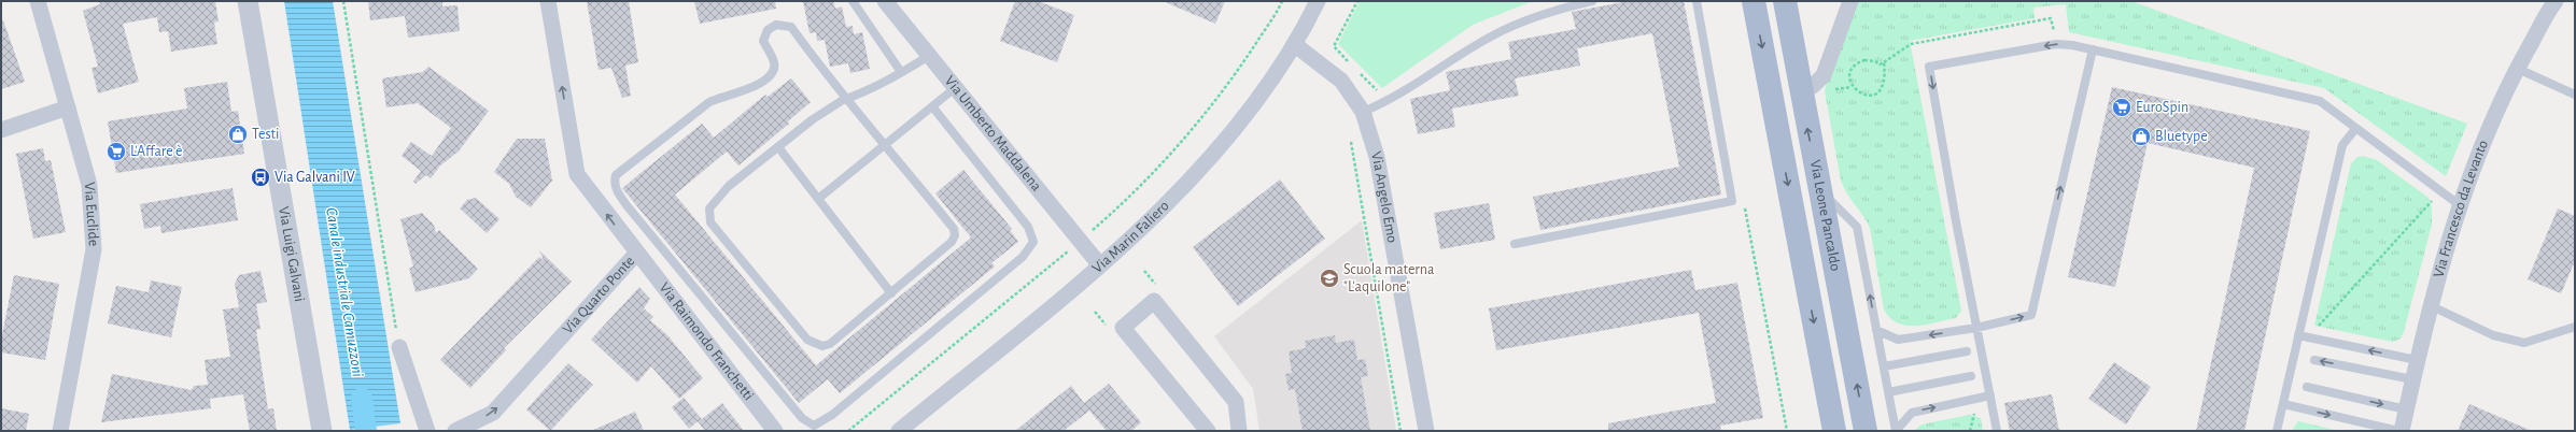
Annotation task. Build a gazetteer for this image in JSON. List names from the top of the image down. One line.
{"streets":{"main road":["Via Leone Pancaldo"],"street":["Via Umberto Maddalena","Via Angelo Emo","Via Francesco da Levanto","Via Euclide","Via Marin Faliero","Via Luigi Galvani","Via Quarto Ponte","Via Raimondo Franchetti"]},"crossings":[["Via Umberto Maddalena","Via Marin Faliero"],["Via Angelo Emo","Via Marin Faliero"],["Via Quarto Ponte","Via Raimondo Franchetti"]],"one_way":["Via Quarto Ponte"],"water":["Canale industriale Camuzzoni"],"places":{"supermarket":["EuroSpin","L'Affare è"],"shop":["Testi","Bluetype"],"bus stop":["Via Galvani IV"],"school or university":["Scuola materna \"L'aquilone\""]}}
